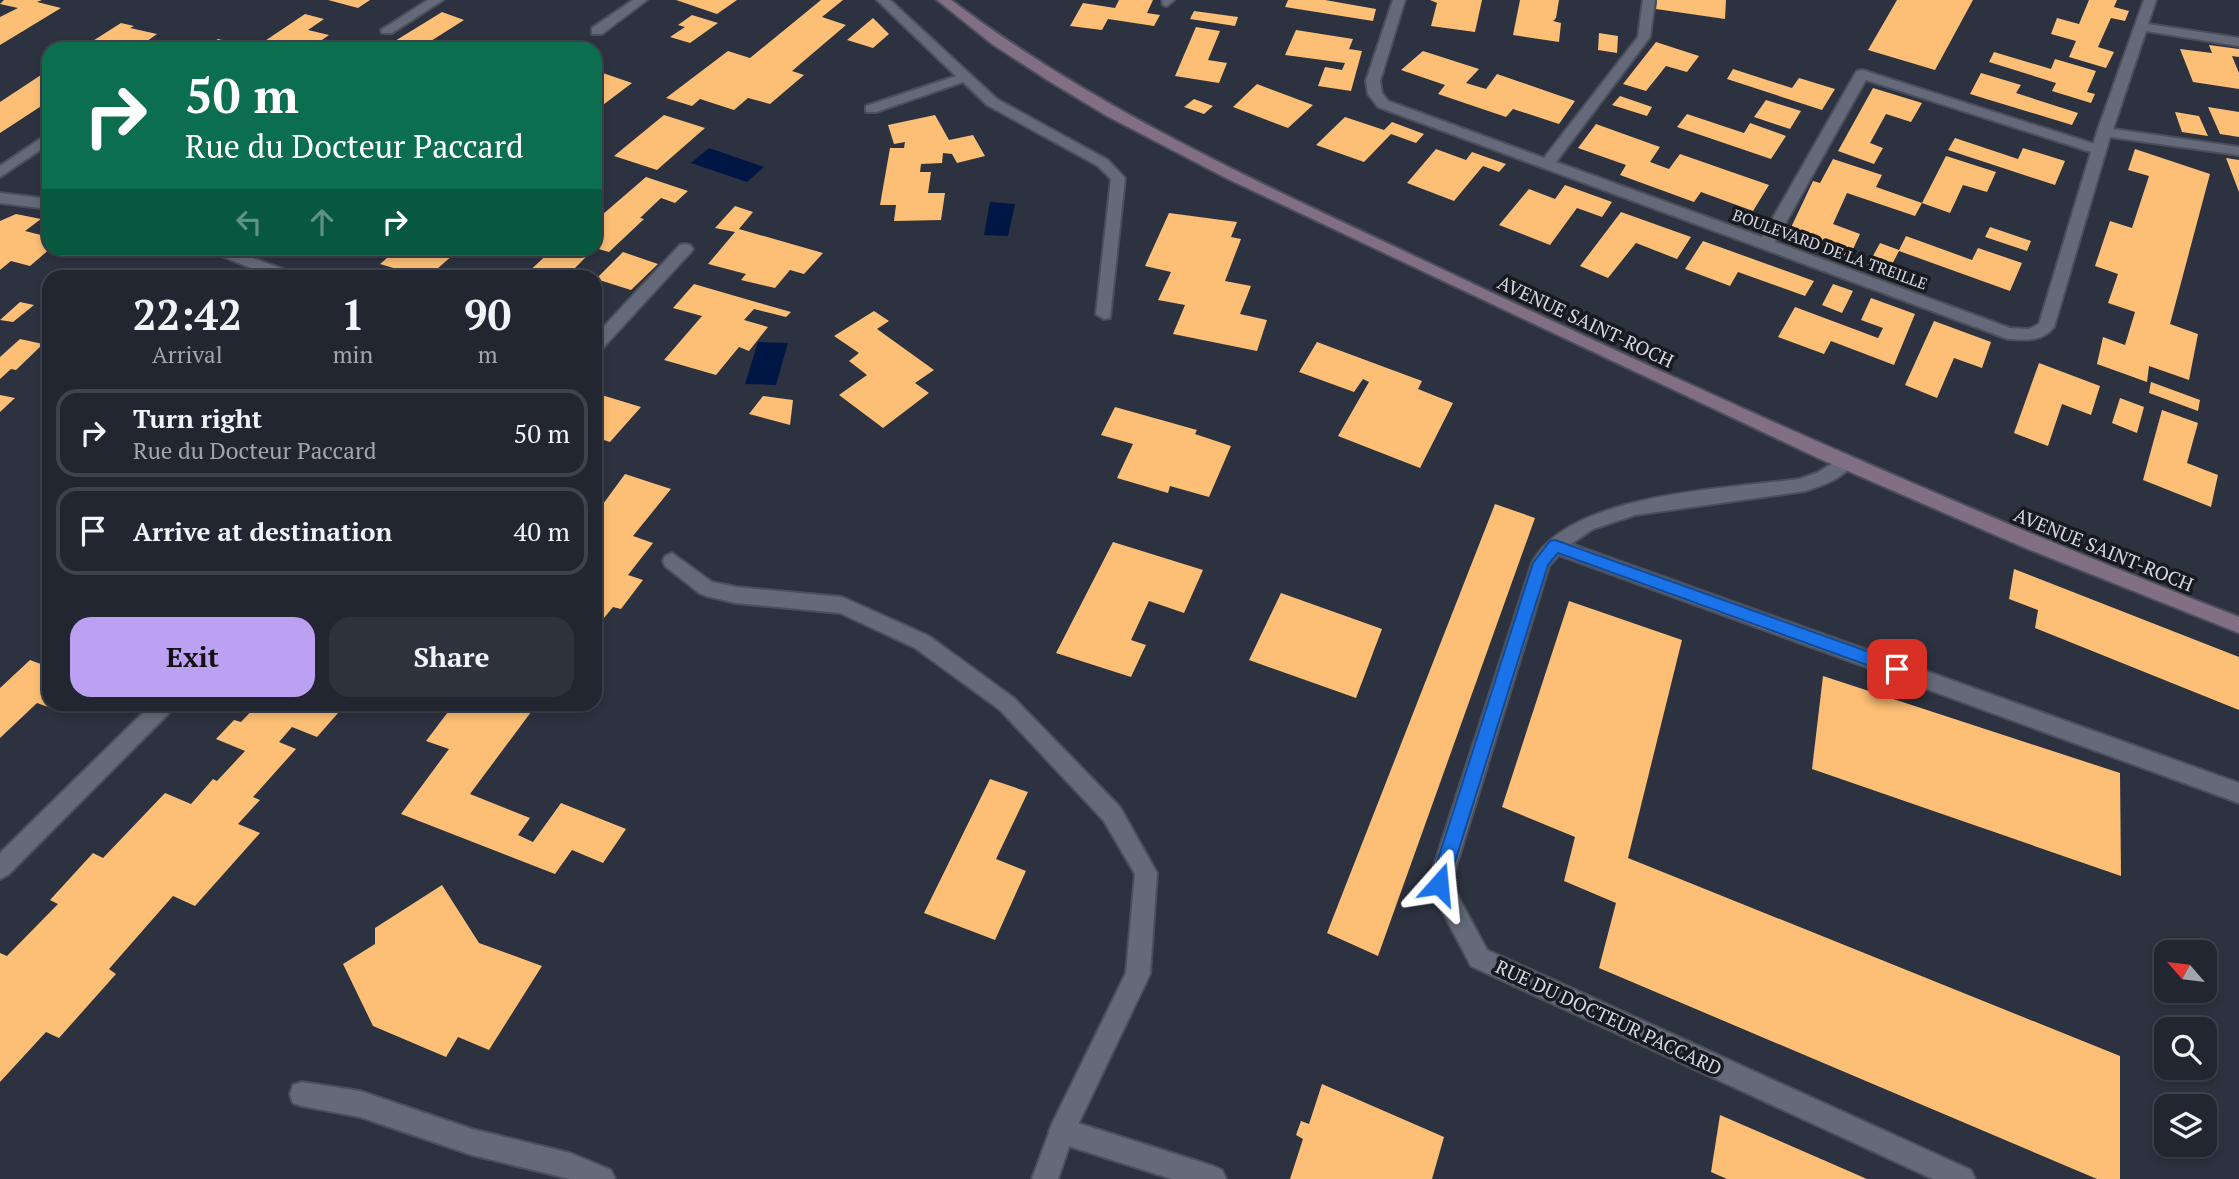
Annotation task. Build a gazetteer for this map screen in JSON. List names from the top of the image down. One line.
{"streets":{"main road":["AVENUE SAINT-ROCH"],"street":["BOULEVARD DE LA TREILLE","RUE DU DOCTEUR PACCARD"]},"north":"top left","page":{"turn":["50 m","Rue du Docteur Paccard"],"eta":["22:42","Arrival","1","min","90","m"],"list":[{"name":"Turn right","note":"Rue du Docteur Paccard","value":"50 m"},{"name":"Arrive at destination","value":"40 m"}],"buttons":["Exit","Share"]}}
